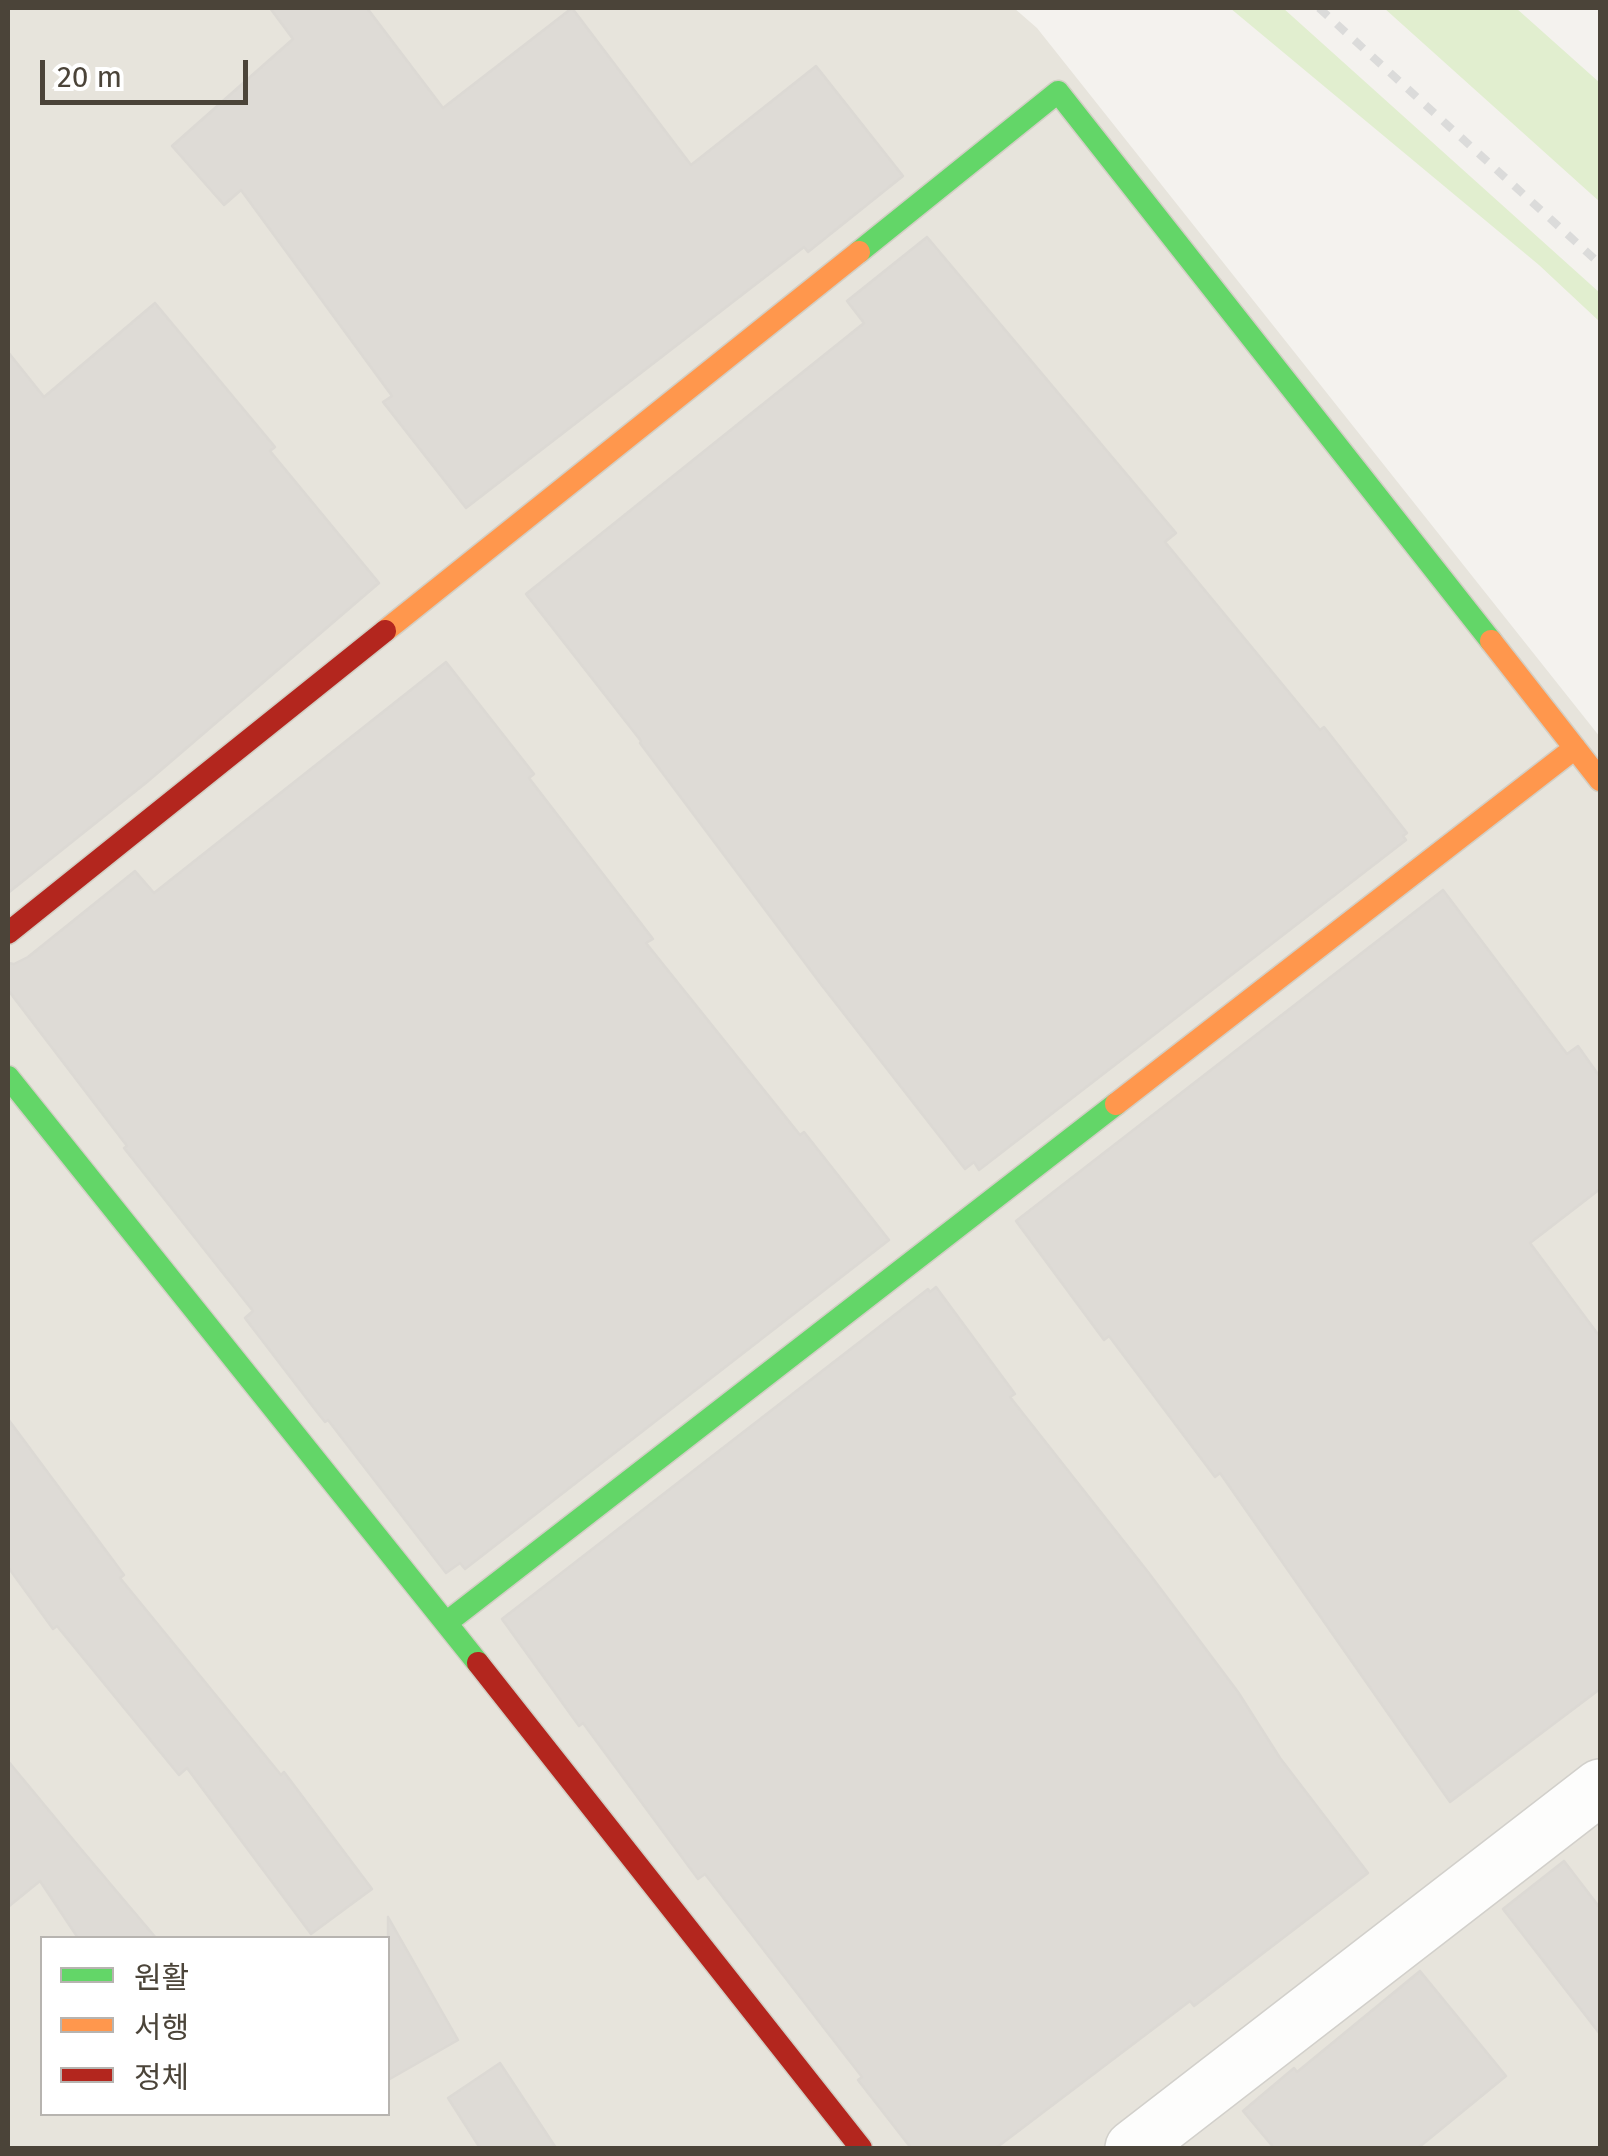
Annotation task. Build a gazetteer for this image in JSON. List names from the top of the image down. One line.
{"legend":["원활","서행","정체"],"scale_bar":"20 m"}
